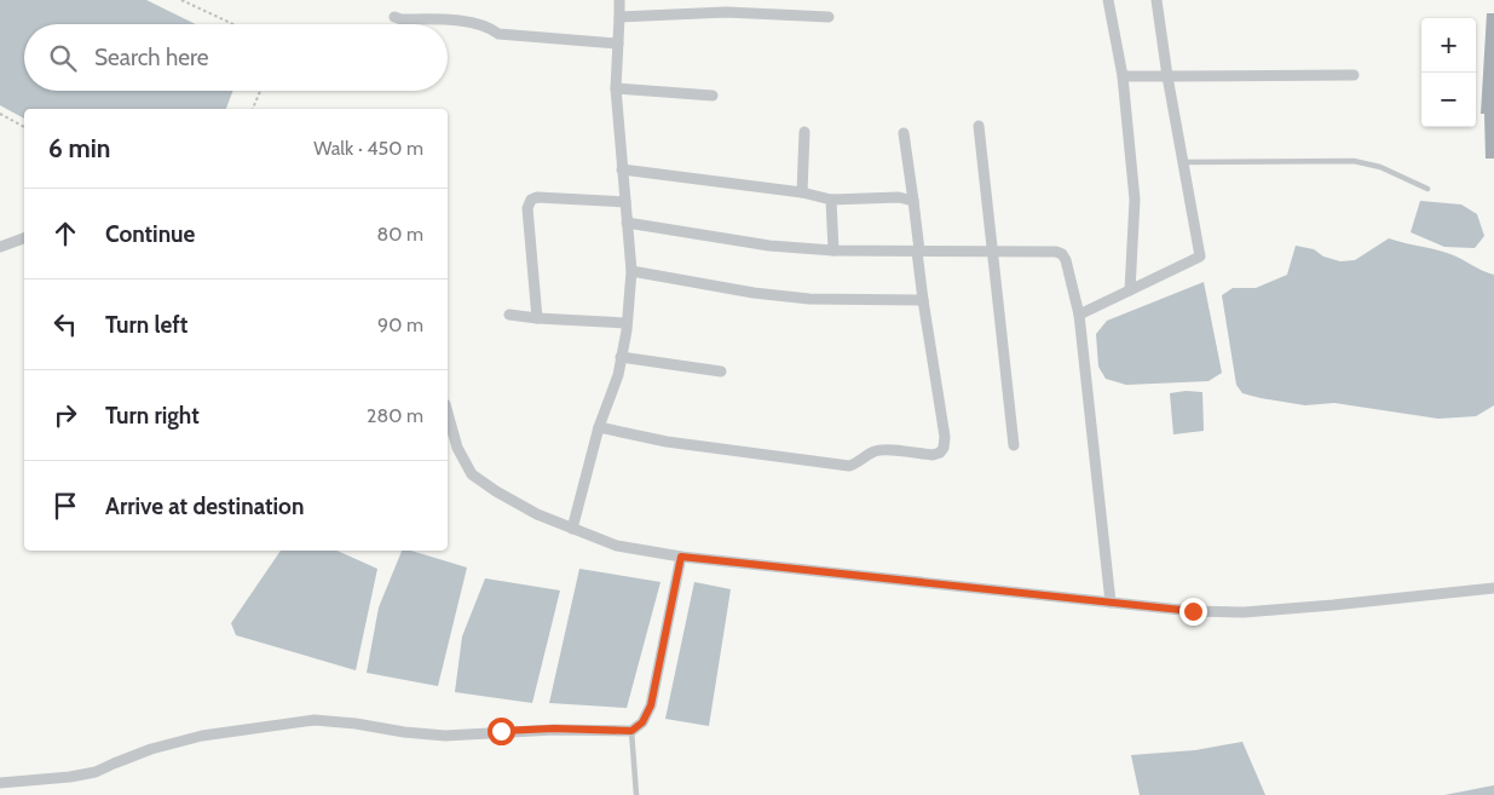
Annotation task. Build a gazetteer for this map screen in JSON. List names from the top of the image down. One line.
{"page":{"map_buttons":["+","−"],"search":"Search here","heading":["6 min","Walk · 450 m"],"list":[["Continue","80 m"],["Turn left","90 m"],["Turn right","280 m"],"Arrive at destination"]}}
